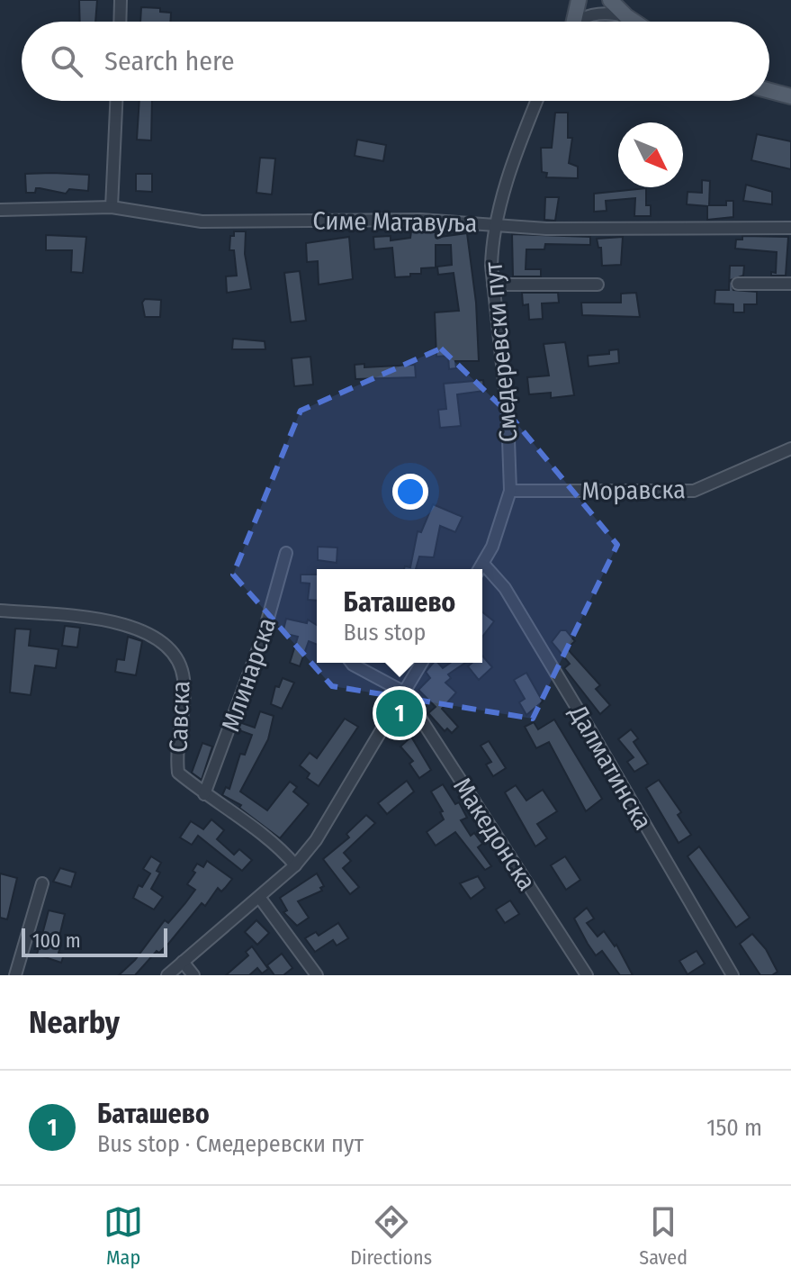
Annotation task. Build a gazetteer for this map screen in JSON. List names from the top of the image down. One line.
{"streets":{"street":["Симе Матавуља","Смедеревски пут","Моравска","Млинарска","Савска","Далматинска","Македонска"]},"crossings":[["Симе Матавуља","Смедеревски пут"],["Смедеревски пут","Моравска"],["Смедеревски пут","Далматинска"],["Млинарска","Савска"]],"scale_bar":"100 m","north":"bottom right","page":{"search":"Search here","popup":["Баташево","Bus stop"],"pins":"1","scale":"100 m","heading":"Nearby","list":[{"mark":"1","name":"Баташево","note":"Bus stop · Смедеревски пут","value":"150 m"}],"nav":["Map","Directions","Saved"]}}
